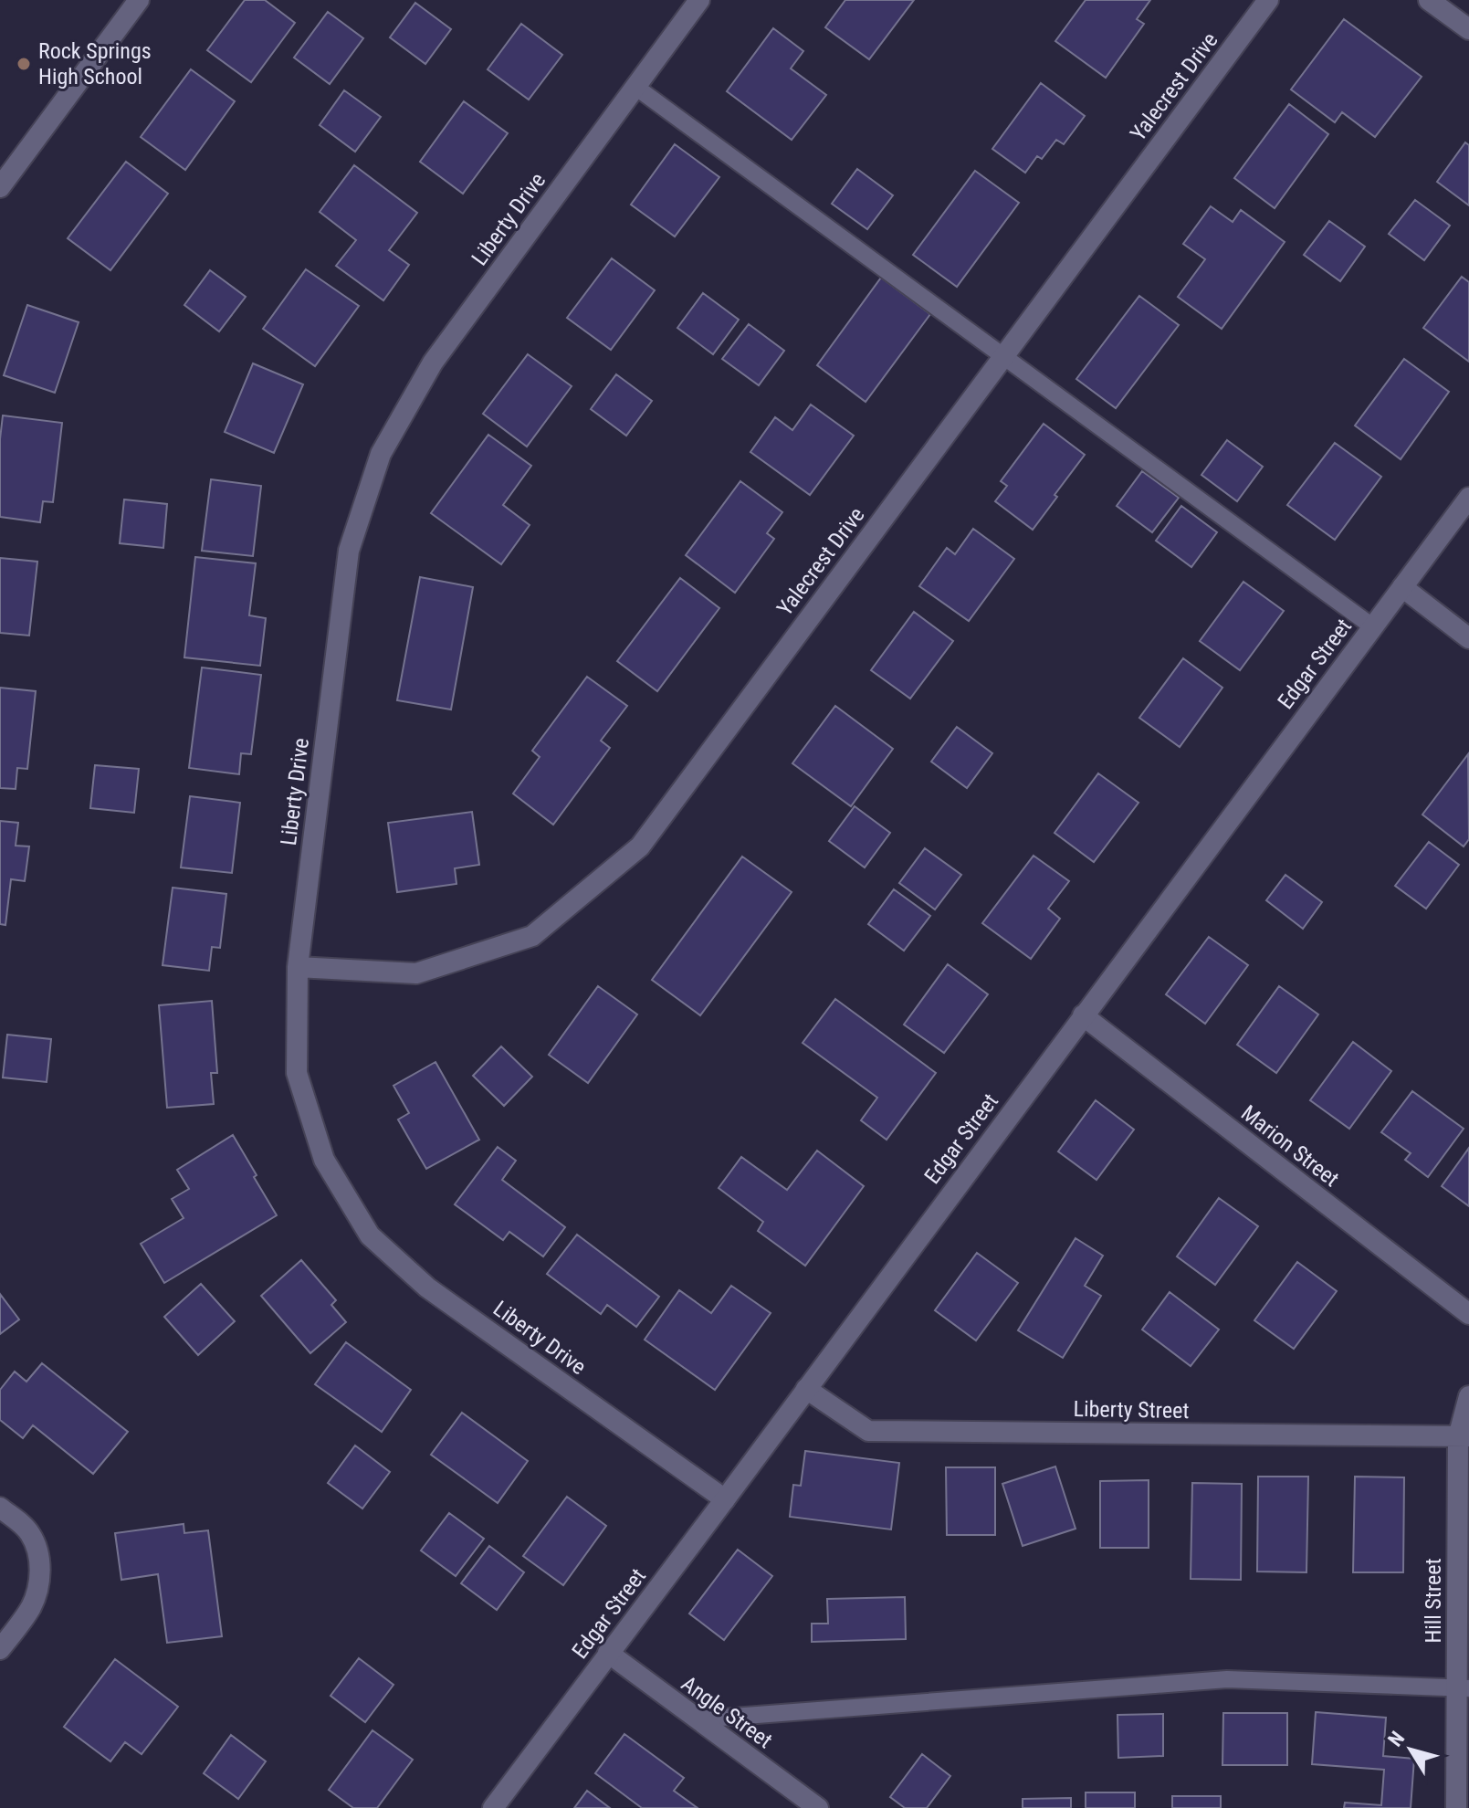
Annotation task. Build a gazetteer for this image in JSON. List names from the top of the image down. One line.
{"streets":{"street":["Yalecrest Drive","Liberty Drive","Edgar Street","Marion Street","Liberty Street","Hill Street","Angle Street"]},"crossings":[["Yalecrest Drive","Liberty Drive"],["Liberty Drive","Edgar Street"],["Edgar Street","Marion Street"],["Edgar Street","Liberty Street"],["Edgar Street","Angle Street"],["Liberty Street","Hill Street"]],"places":["Rock Springs High School"],"north":"top left"}
